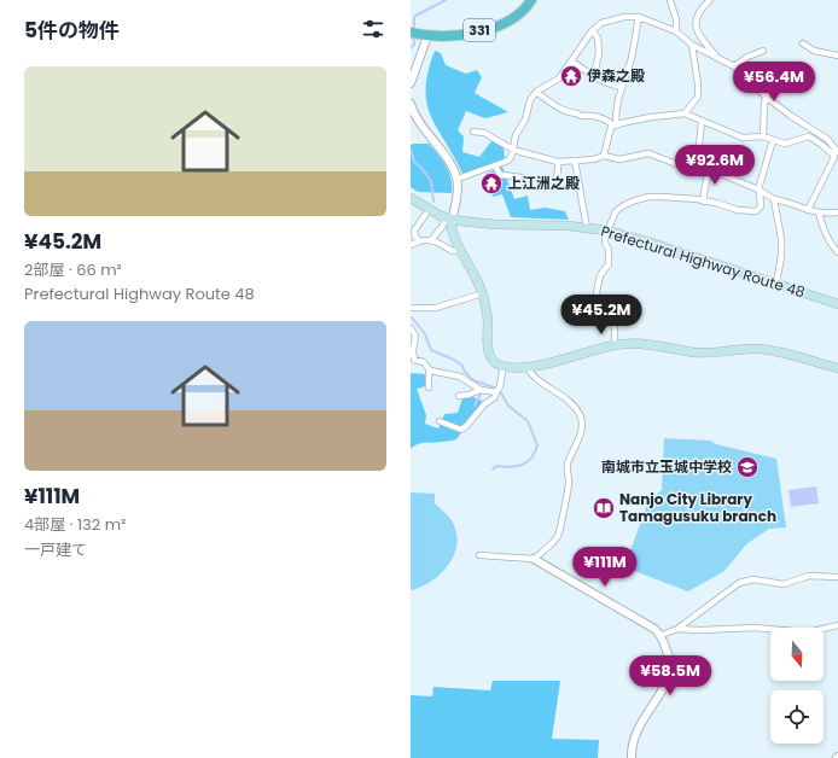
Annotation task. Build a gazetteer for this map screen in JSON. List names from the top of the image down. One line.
{"streets":{"highway":["331"],"main road":["Prefectural Highway Route 48"]},"places":{"temple":["伊森之殿","上江洲之殿"],"school or university":["南城市立玉城中学校"],"library":["Nanjo City Library Tamagusuku branch"]},"north":"bottom","page":{"heading":"5件の物件","list":[{"name":"¥45.2M","note":"2部屋 · 66 m² · Prefectural Highway Route 48"},{"name":"¥111M","note":"4部屋 · 132 m² · 一戸建て"}],"price":["¥56.4M","¥92.6M","¥45.2M","¥111M","¥58.5M"]}}
